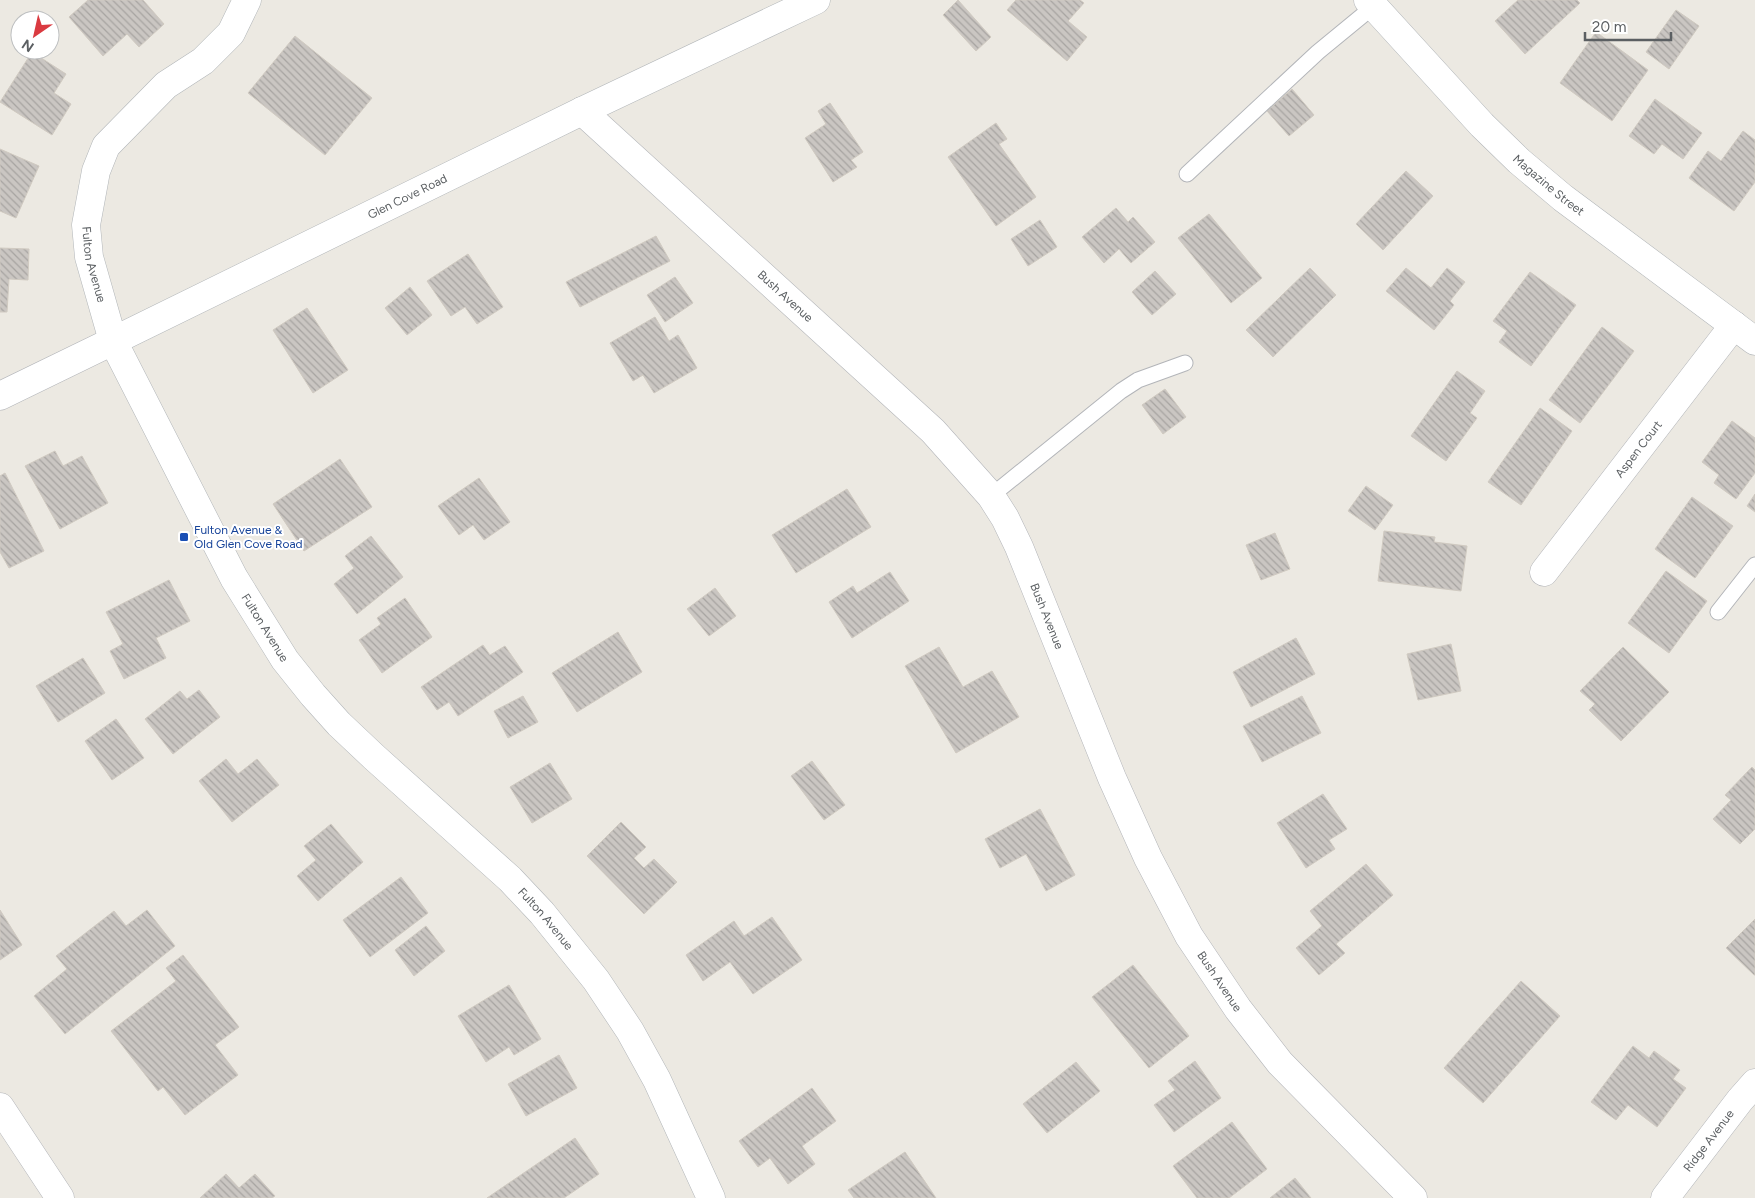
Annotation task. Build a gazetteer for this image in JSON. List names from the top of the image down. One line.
{"streets":{"street":["Magazine Street","Glen Cove Road","Fulton Avenue","Bush Avenue","Aspen Court","Ridge Avenue"]},"crossings":[["Magazine Street","Aspen Court"],["Glen Cove Road","Fulton Avenue"],["Glen Cove Road","Bush Avenue"]],"places":{"transit":["Fulton Avenue & Old Glen Cove Road"]},"scale_bar":"20 m","north":"bottom left"}
